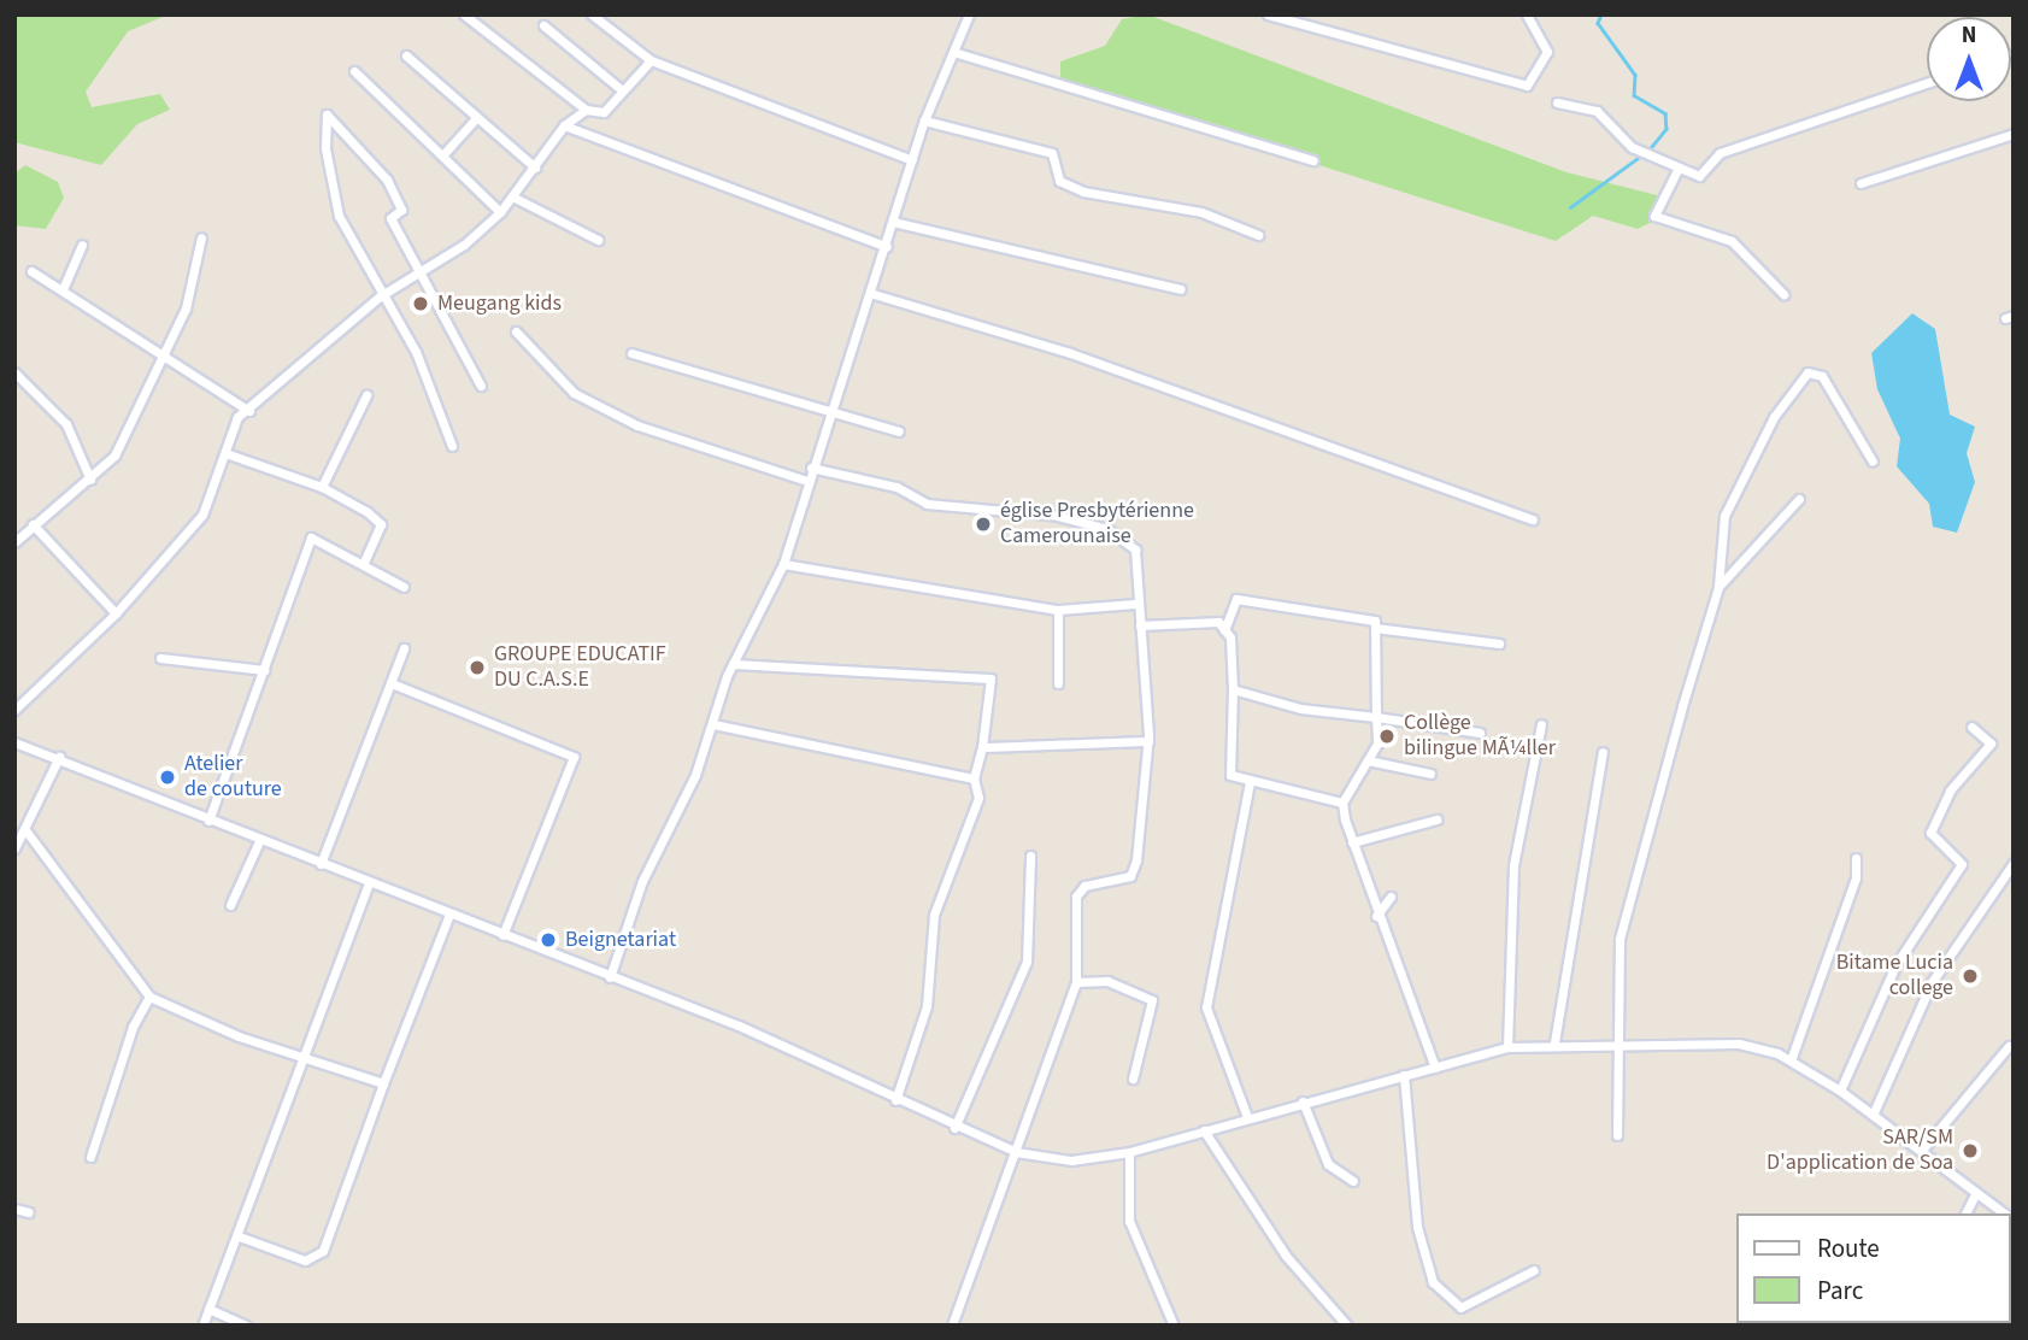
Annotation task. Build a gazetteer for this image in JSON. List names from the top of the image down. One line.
{"places":["Meugang kids","église Presbytérienne Camerounaise","GROUPE EDUCATIF DU C.A.S.E","Collège bilingue MÃ¼ller","Atelier de couture","Beignetariat","Bitame Lucia college","SAR/SM D'application de Soa"],"legend":["Route","Parc"],"north":"top"}
